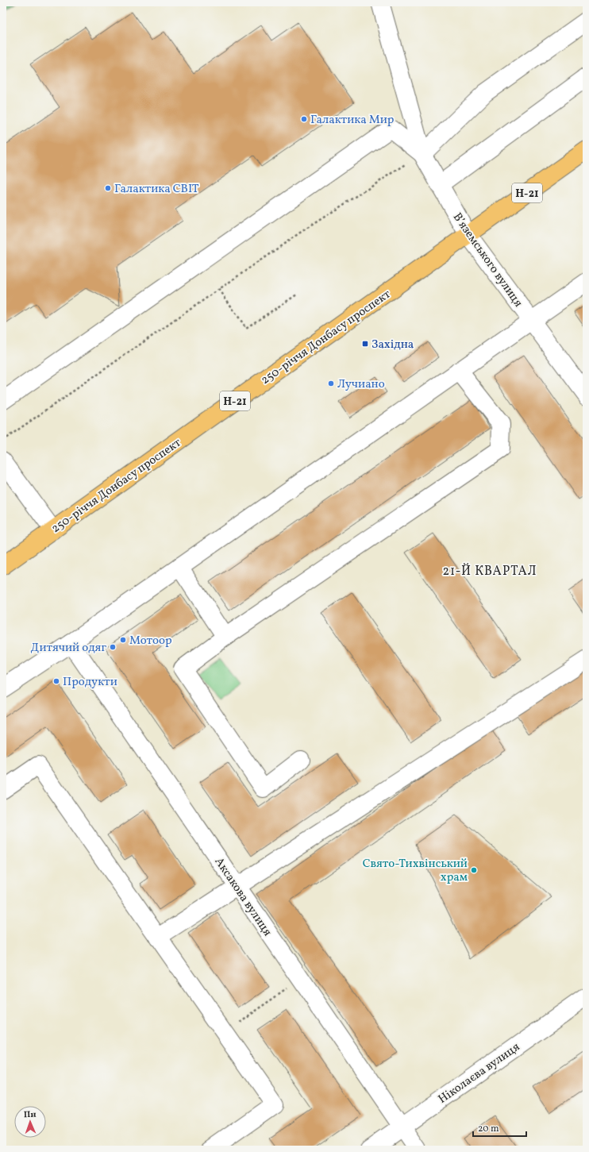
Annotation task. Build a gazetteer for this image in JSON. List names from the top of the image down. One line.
{"streets":{"main road":["Н-21","250-річчя Донбасу проспект"],"street":["В’яземського вулиця","Аксакова вулиця","Ніколаєва вулиця"]},"crossings":[["В’яземського вулиця","250-річчя Донбасу проспект"],["Аксакова вулиця","Ніколаєва вулиця"]],"districts":["21-Й КВАРТАЛ"],"places":{"other":["Галактика Мир","Галактика СВІТ","Лучиано","Мотоор","Дитячий одяг","Продукти","Свято-Тихвінський храм"],"transit":["Західна"]},"scale_bar":"20 m","north":"top"}
